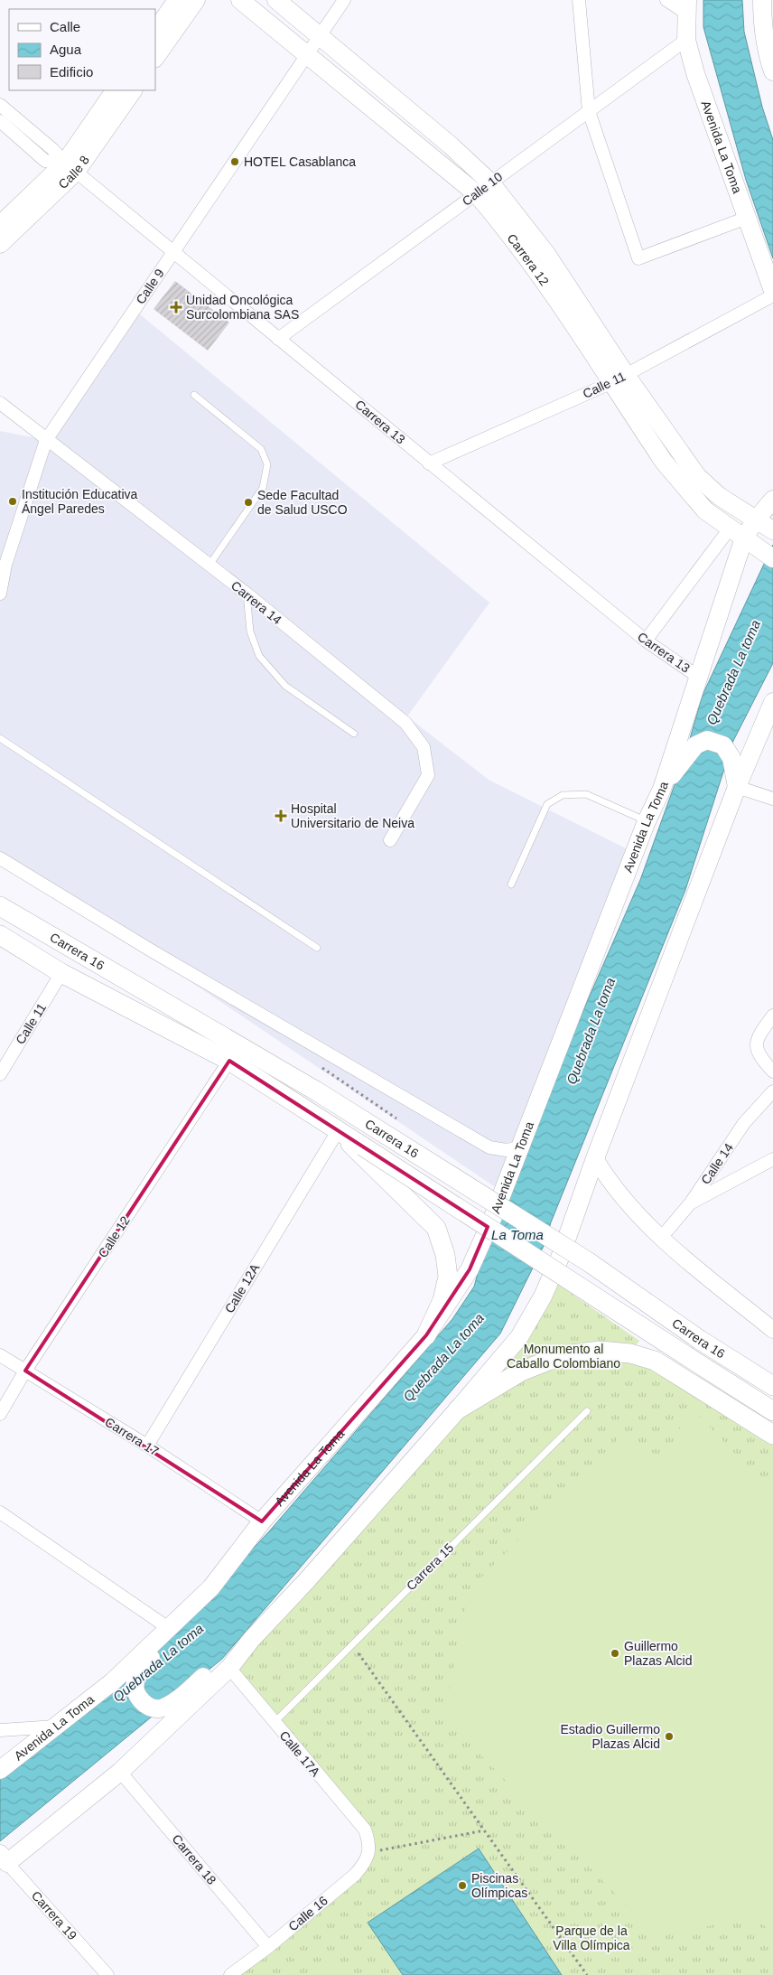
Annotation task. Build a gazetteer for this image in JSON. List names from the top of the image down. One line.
{"streets":{"main road":["Avenida La Toma","Calle 8","Carrera 12","Carrera 16"],"street":["Calle 10","Calle 9","Calle 11","Carrera 13","Carrera 14","Calle 14","Calle 12","Calle 12A","Carrera 17","Calle 17A","Carrera 18","Calle 16","Carrera 19"],"lane":["Carrera 15"]},"crossings":[["Avenida La Toma","Calle 10"],["Avenida La Toma","Carrera 12"],["Avenida La Toma","Carrera 13"],["Avenida La Toma","Carrera 17"],["Calle 8","Carrera 13"],["Calle 10","Carrera 12"],["Calle 10","Carrera 13"],["Carrera 12","Calle 9"],["Carrera 12","Calle 11"],["Calle 9","Carrera 13"],["Calle 9","Carrera 14"],["Calle 11","Carrera 13"],["Calle 11","Carrera 16"],["Carrera 16","Calle 12"],["Carrera 16","Calle 12A"],["Calle 12","Carrera 17"],["Calle 12A","Carrera 17"],["Carrera 15","Calle 17A"],["Calle 17A","Calle 16"],["Carrera 18","Calle 16"]],"water":["Quebrada La toma","La Toma"],"parks":["Monumento al Caballo Colombiano","Parque de la Villa Olímpica"],"places":{"other":["HOTEL Casablanca","Institución Educativa Ángel Paredes","Sede Facultad de Salud USCO","Guillermo Plazas Alcid","Estadio Guillermo Plazas Alcid","Piscinas Olímpicas"],"health":["Unidad Oncológica Surcolombiana SAS","Hospital Universitario de Neiva"]},"legend":["Calle","Agua","Edificio"]}
